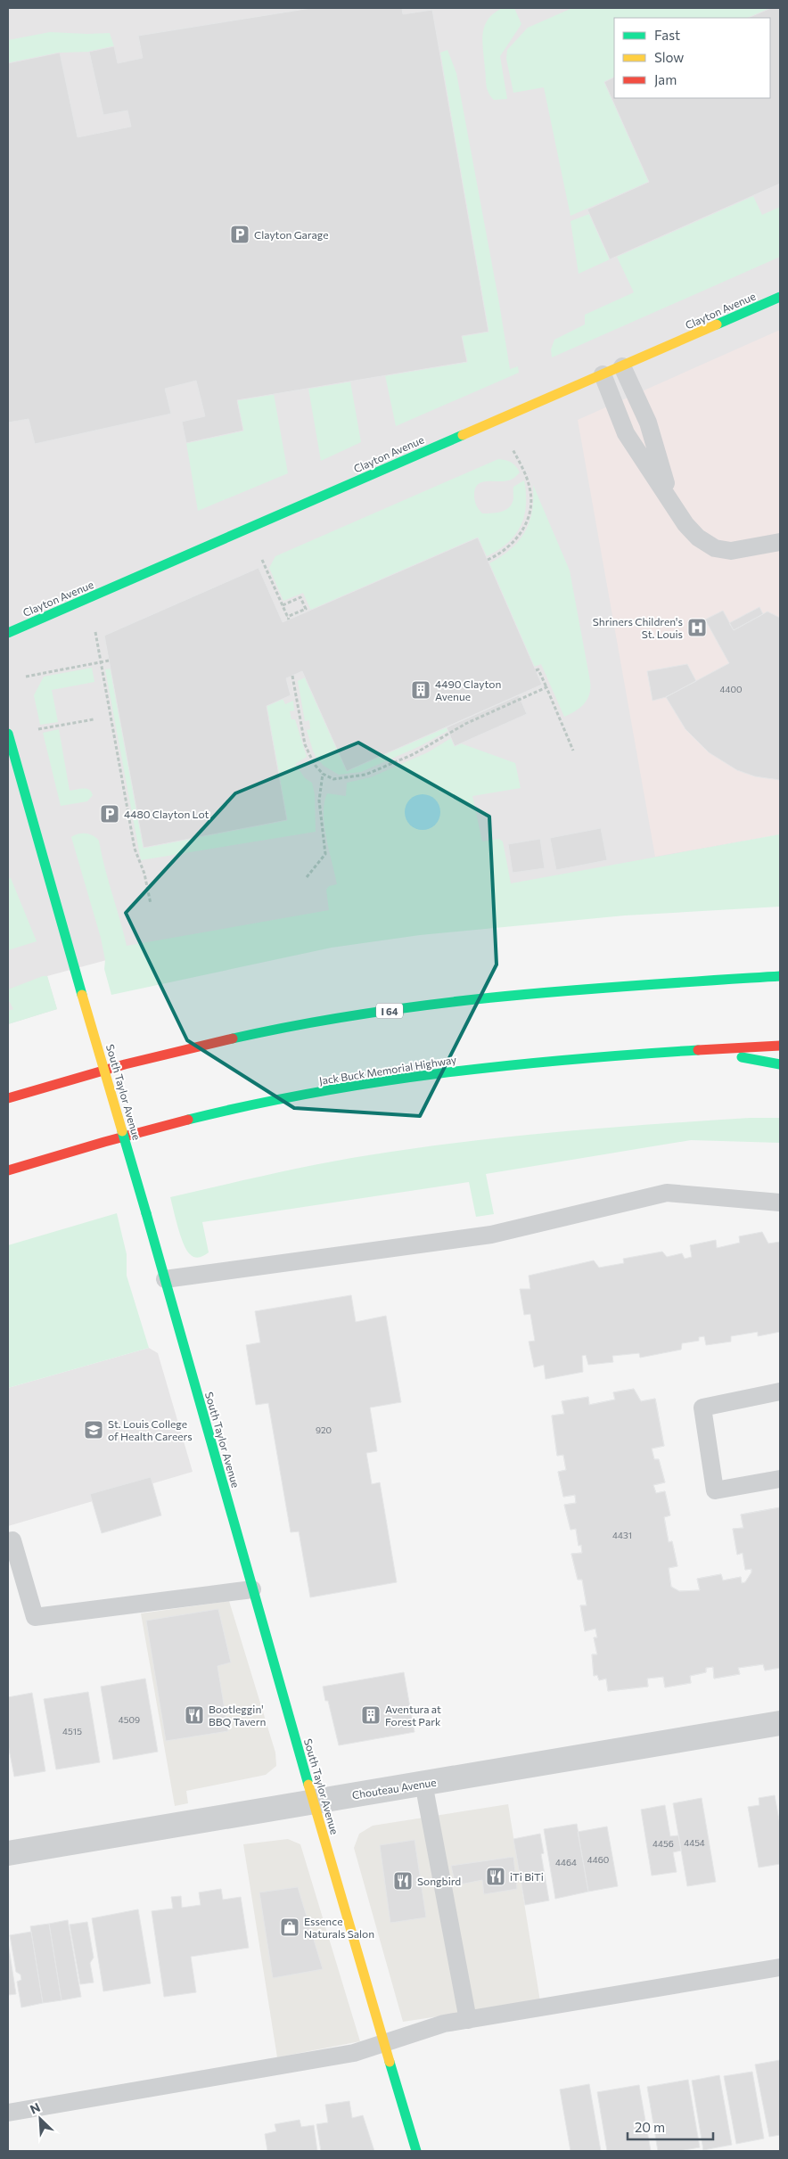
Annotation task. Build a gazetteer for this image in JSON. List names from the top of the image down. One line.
{"streets":{"main road":["Clayton Avenue","I 64","Jack Buck Memorial Highway","South Taylor Avenue"],"street":["Chouteau Avenue"]},"crossings":[["South Taylor Avenue","Chouteau Avenue"]],"places":{"parking":["Clayton Garage","4480 Clayton Lot"],"hospital":["Shriners Children's St. Louis"],"building":["4490 Clayton Avenue","Aventura at Forest Park"],"school or university":["St. Louis College of Health Careers"],"restaurant":["Bootleggin' BBQ Tavern","iTi BiTi","Songbird"],"shop":["Essence Naturals Salon"]},"house_numbers":["4400","920","4431","4509","4515","4454","4456","4460","4464"],"legend":["Fast","Slow","Jam"],"scale_bar":"20 m","north":"top left"}
